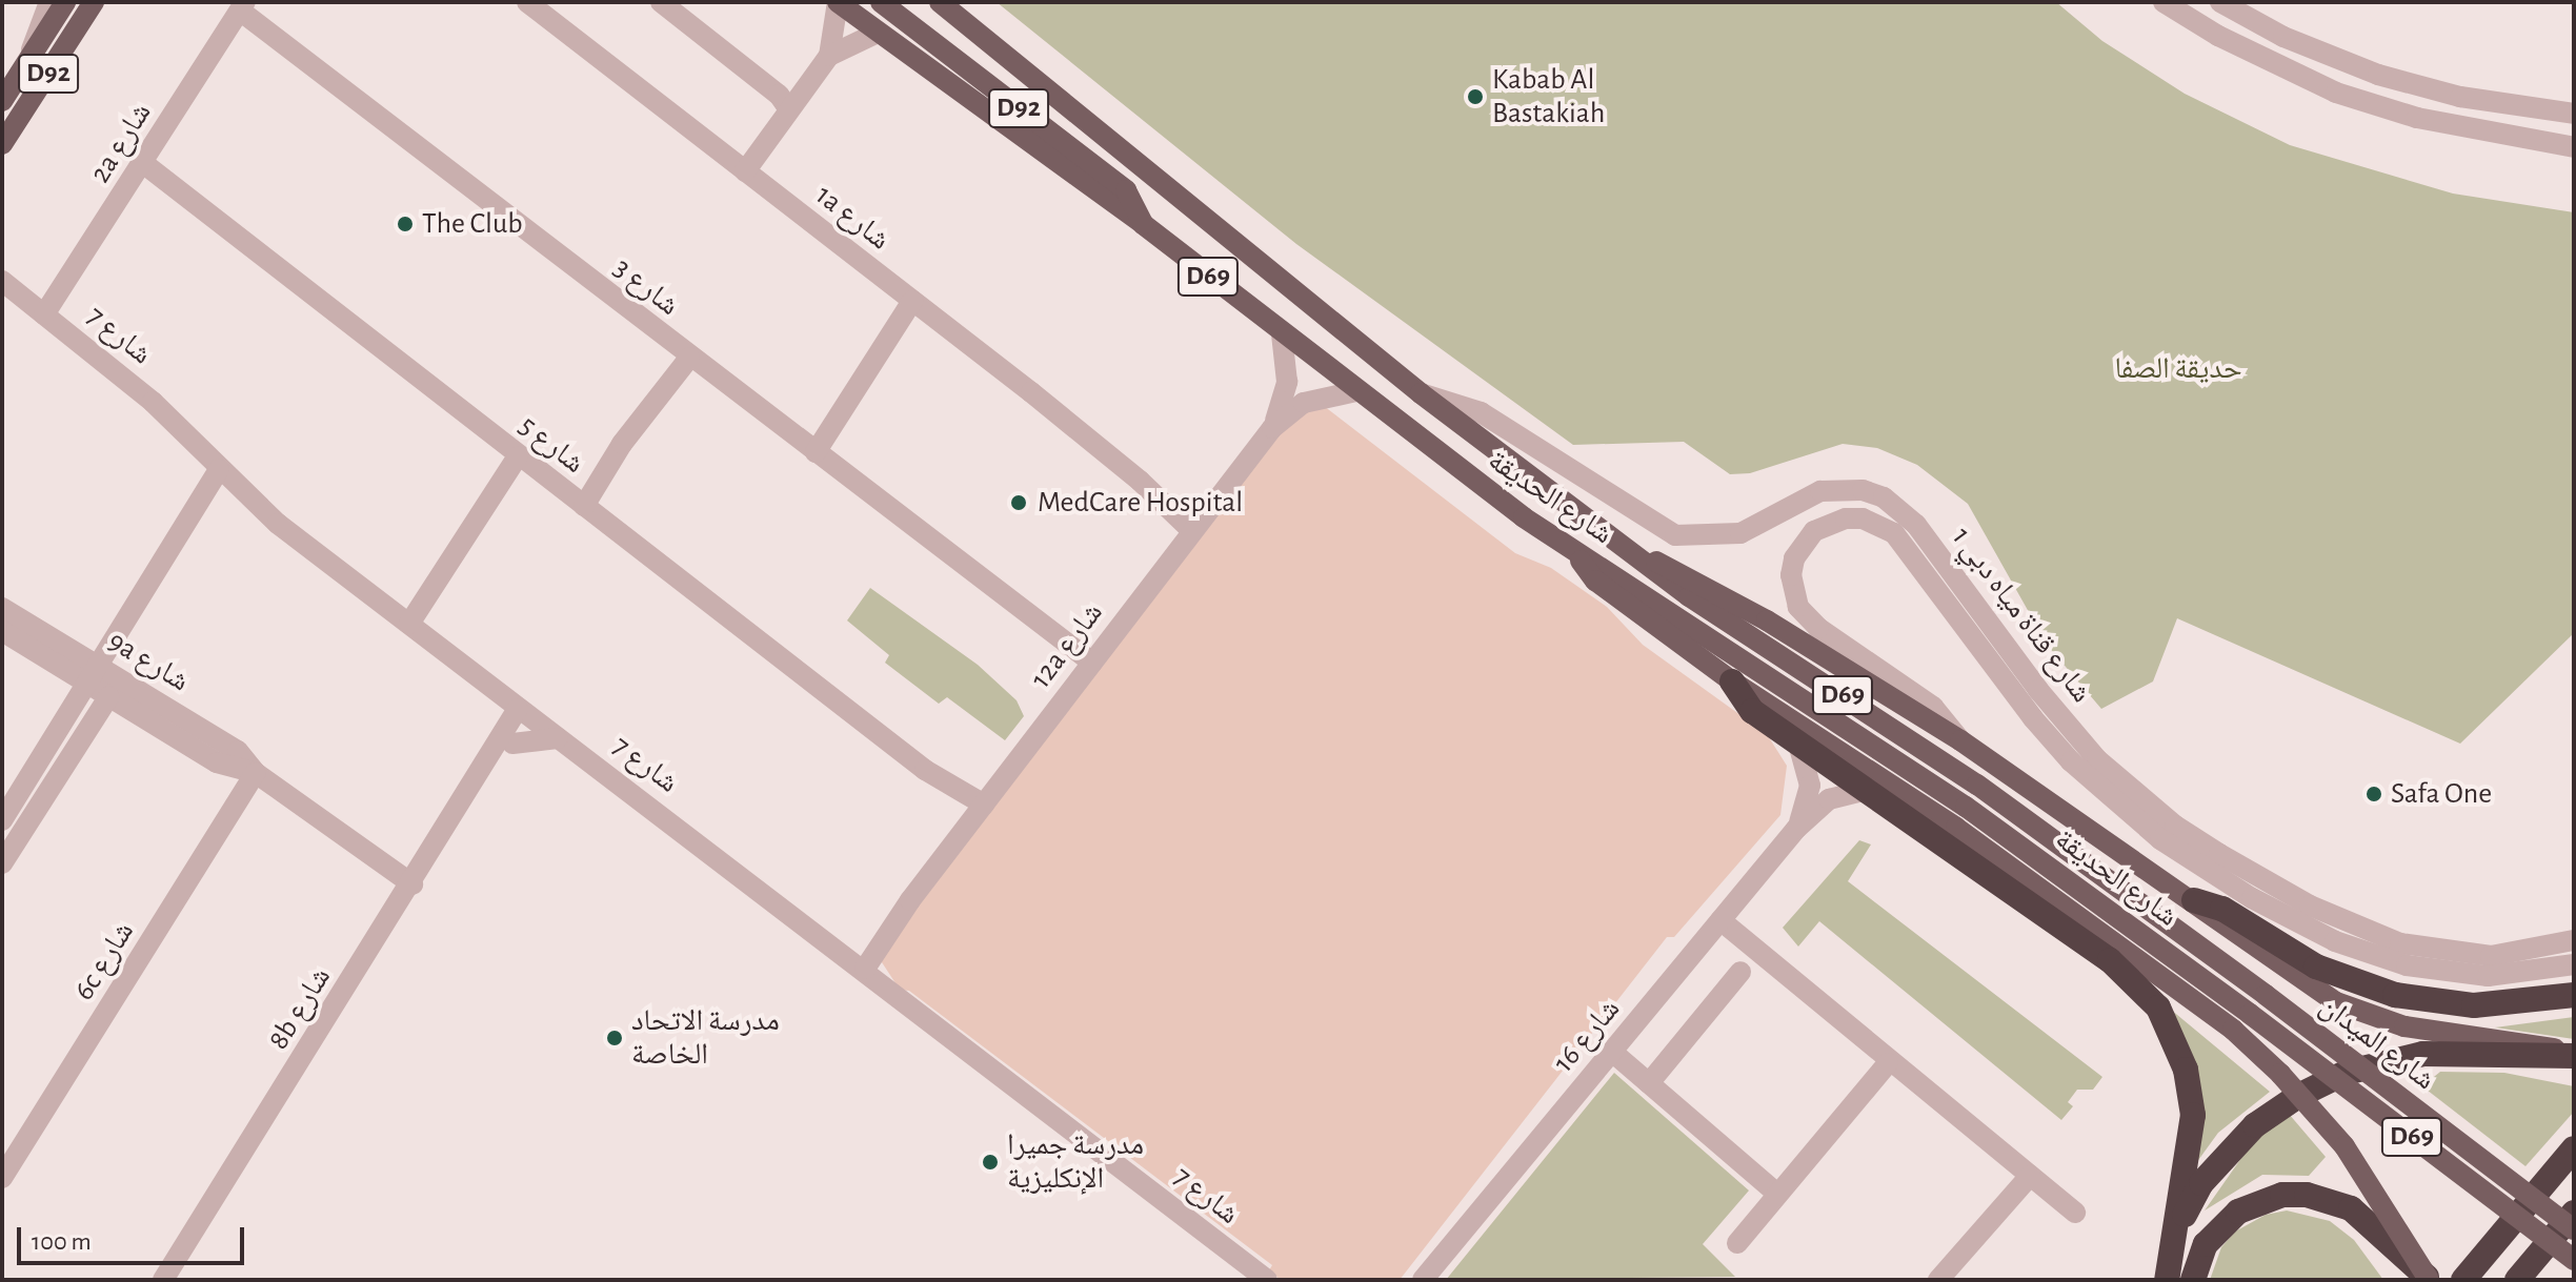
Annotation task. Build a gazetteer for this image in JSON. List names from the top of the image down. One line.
{"streets":{"main road":["D92","D69","شارع الحديقة","شارع الميدان"],"street":["2a شارع","1a شارع","شارع 3","شارع 7","شارع 5","شارع قناة مياه دبي 1","12a شارع","9a شارع","6c شارع","8b شارع","شارع 16"]},"crossings":[["D92","شارع الحديقة"],["2a شارع","شارع 3"],["2a شارع","شارع 7"],["2a شارع","شارع 5"],["1a شارع","12a شارع"],["شارع 3","12a شارع"],["شارع 7","12a شارع"],["شارع 7","8b شارع"],["شارع 5","12a شارع"],["شارع الحديقة","شارع قناة مياه دبي 1"],["شارع الحديقة","12a شارع"],["شارع الحديقة","شارع الميدان"],["9a شارع","6c شارع"],["9a شارع","8b شارع"]],"parks":["حديقة الصفا"],"places":["Kabab Al Bastakiah","The Club","MedCare Hospital","Safa One","مدرسة الاتحاد الخاصة","مدرسة جميرا الإنكليزية"],"scale_bar":"100 m"}
